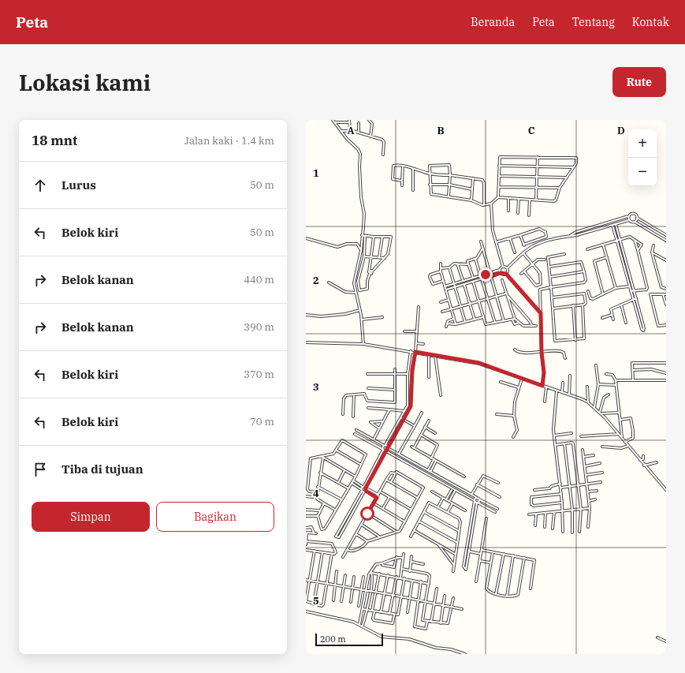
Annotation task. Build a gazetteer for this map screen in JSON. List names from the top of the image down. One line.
{"scale_bar":"200 m","page":{"header":"Peta","nav":["Beranda","Peta","Tentang","Kontak"],"buttons":["Rute",["Simpan","Bagikan"]],"title":"Lokasi kami","heading":["18 mnt","Jalan kaki · 1.4 km"],"map_buttons":["+","−"],"list":[["Lurus","50 m"],["Belok kiri","50 m"],["Belok kanan","440 m"],["Belok kanan","390 m"],["Belok kiri","370 m"],["Belok kiri","70 m"],"Tiba di tujuan"],"scale":"200 m"},"grid":{"columns":["A","B","C","D"],"rows":["1","2","3","4","5"]}}
